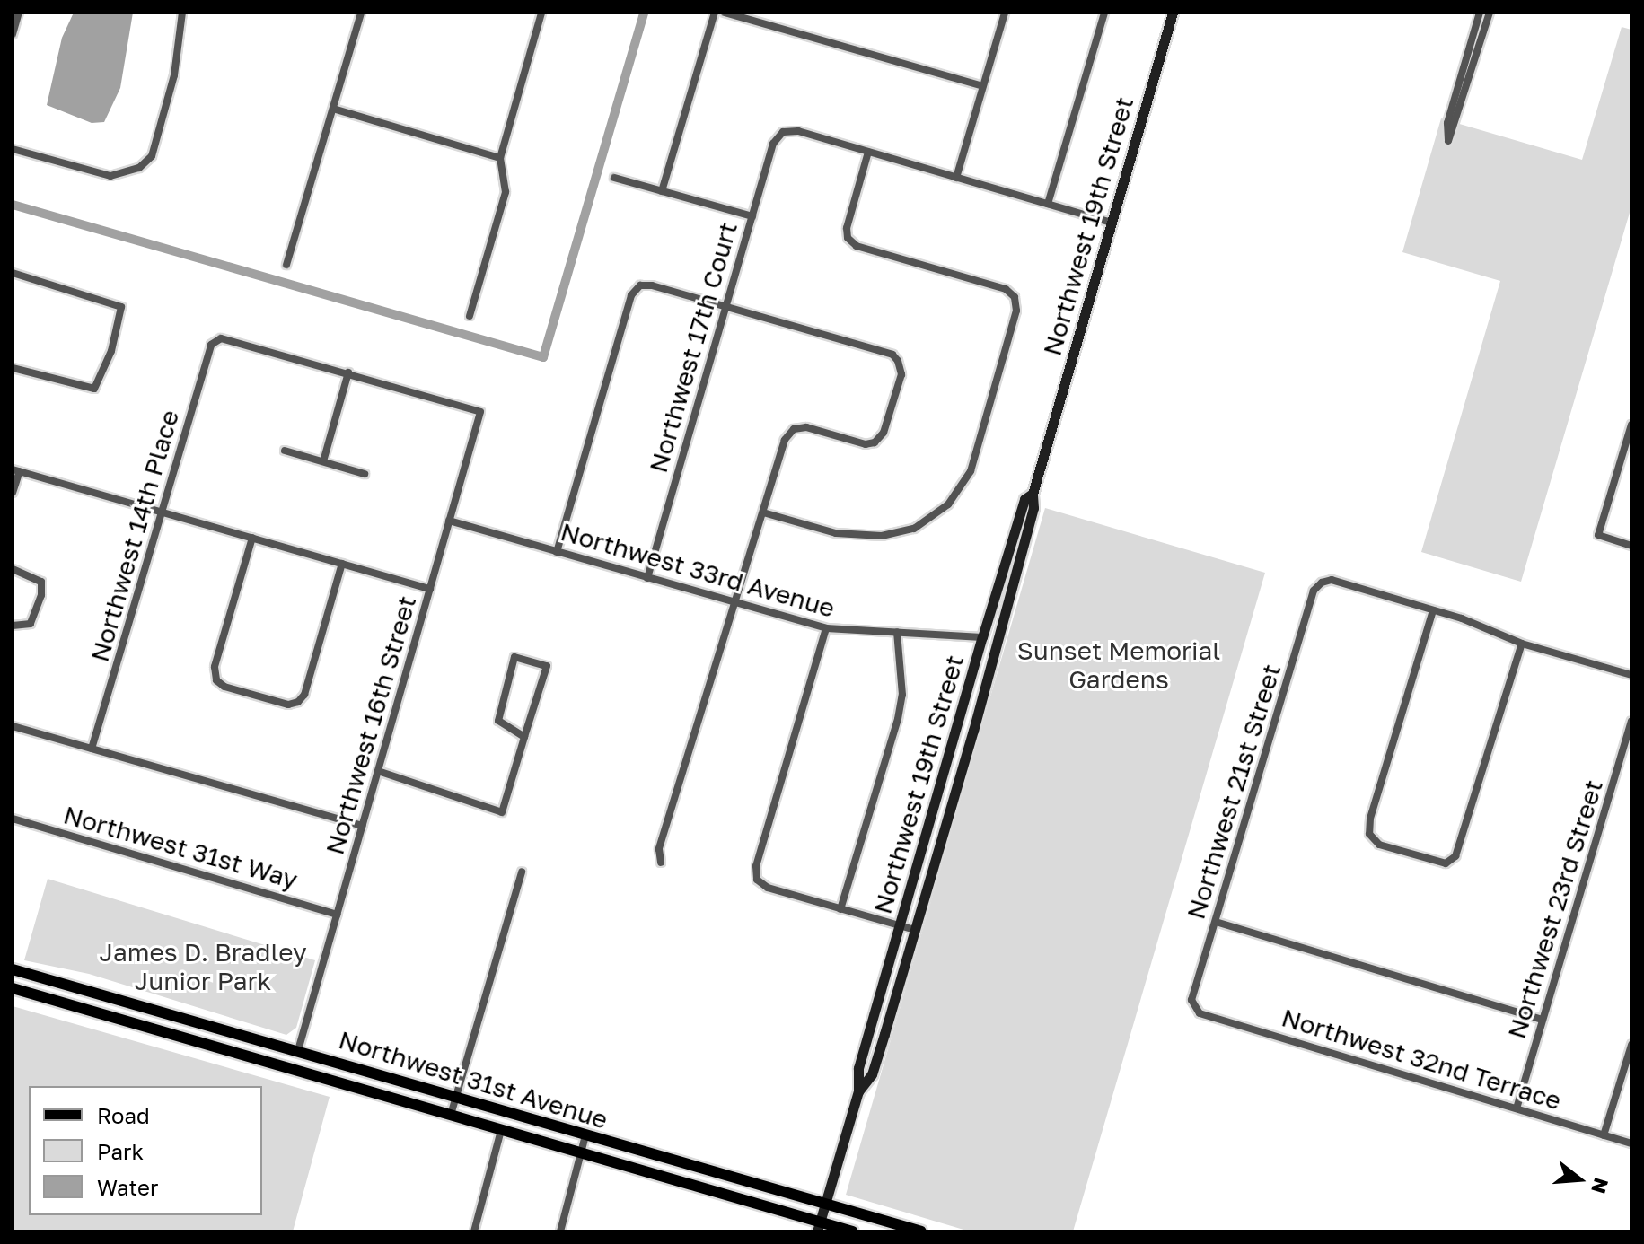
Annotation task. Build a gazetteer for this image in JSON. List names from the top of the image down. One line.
{"streets":{"main road":["Northwest 31st Avenue"],"street":["Northwest 19th Street","Northwest 17th Court","Northwest 14th Place","Northwest 33rd Avenue","Northwest 16th Street","Northwest 21st Street","Northwest 31st Way","Northwest 23rd Street","Northwest 32nd Terrace"]},"crossings":[["Northwest 19th Street","Northwest 33rd Avenue"],["Northwest 19th Street","Northwest 31st Avenue"],["Northwest 17th Court","Northwest 33rd Avenue"],["Northwest 14th Place","Northwest 16th Street"],["Northwest 33rd Avenue","Northwest 16th Street"],["Northwest 16th Street","Northwest 31st Way"],["Northwest 16th Street","Northwest 31st Avenue"],["Northwest 21st Street","Northwest 32nd Terrace"],["Northwest 23rd Street","Northwest 32nd Terrace"]],"parks":["Sunset Memorial Gardens","James D. Bradley Junior Park"],"legend":["Road","Park","Water"],"north":"right"}
